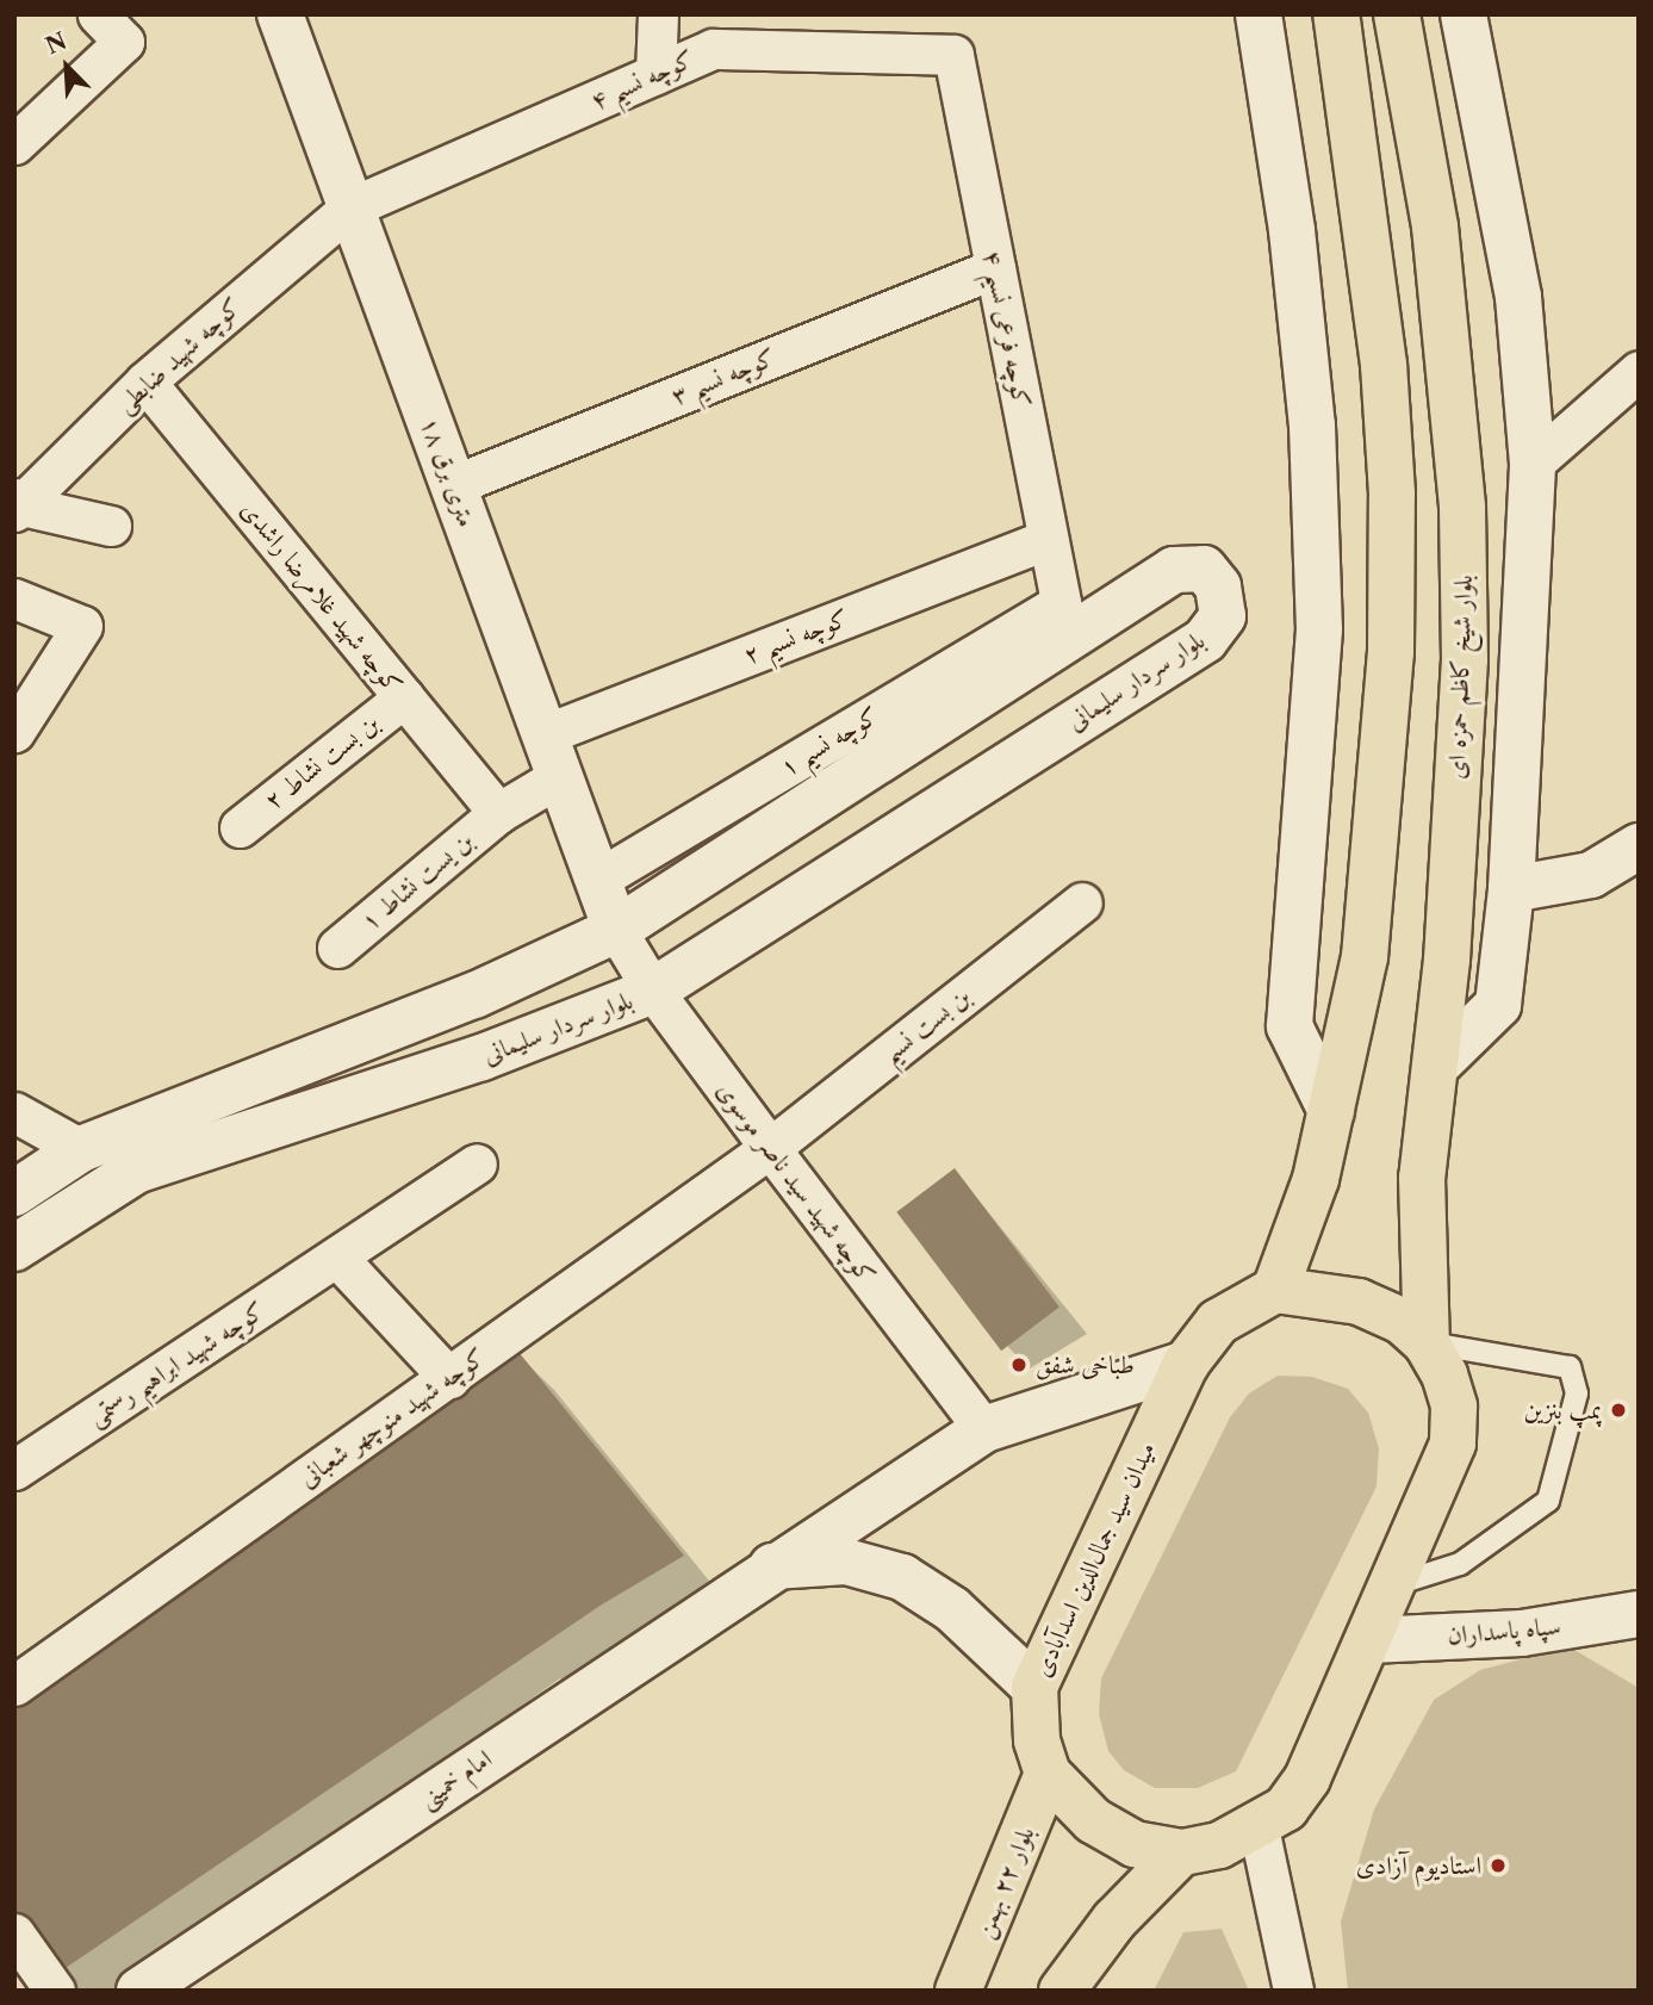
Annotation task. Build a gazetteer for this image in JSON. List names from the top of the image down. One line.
{"streets":{"main road":["۱۸ متری برق","بلوار شیخ کاظم حمزه ای","بلوار سردار سلیمانی","میدان سید جمال‌الدین اسدآبادی","سپاه پاسداران","امام خمینی","بلوار ۲۲ بهمن"],"street":["کوچه نسیم ۴","کوچه فرعی نسیم ۴","کوچه شهید ضابطی","کوچه نسیم ۳","کوچه شهید غلامرضا راشدی","کوچه نسیم ۲","کوچه نسیم ۱","بن بست نشاط ۲","بن یست نشاط ۱","بن بست نسیم","کوچه شهید سید ناصر موسوی","کوچه شهید ابراهیم رستمی","کوچه شهید منوچهر شعبانی"]},"crossings":[["کوچه نسیم ۴","کوچه فرعی نسیم ۴"],["کوچه نسیم ۴","کوچه شهید ضابطی"],["کوچه نسیم ۴","۱۸ متری برق"],["کوچه فرعی نسیم ۴","کوچه نسیم ۳"],["کوچه فرعی نسیم ۴","کوچه نسیم ۲"],["کوچه فرعی نسیم ۴","کوچه نسیم ۱"],["کوچه شهید ضابطی","۱۸ متری برق"],["کوچه شهید ضابطی","کوچه شهید غلامرضا راشدی"],["کوچه نسیم ۳","۱۸ متری برق"],["۱۸ متری برق","کوچه نسیم ۲"],["۱۸ متری برق","بلوار سردار سلیمانی"],["۱۸ متری برق","کوچه نسیم ۱"],["۱۸ متری برق","کوچه شهید سید ناصر موسوی"],["کوچه شهید غلامرضا راشدی","کوچه نسیم ۲"],["کوچه شهید غلامرضا راشدی","بن بست نشاط ۲"],["کوچه شهید غلامرضا راشدی","بن یست نشاط ۱"],["کوچه نسیم ۲","بن یست نشاط ۱"],["بلوار سردار سلیمانی","کوچه شهید سید ناصر موسوی"],["بن بست نسیم","کوچه شهید سید ناصر موسوی"],["بن بست نسیم","کوچه شهید منوچهر شعبانی"],["کوچه شهید سید ناصر موسوی","کوچه شهید منوچهر شعبانی"],["کوچه شهید سید ناصر موسوی","امام خمینی"],["میدان سید جمال‌الدین اسدآبادی","امام خمینی"],["میدان سید جمال‌الدین اسدآبادی","بلوار ۲۲ بهمن"]],"places":["طباخی شفق","پمپ بنزین","استادیوم آزادی"],"north":"top left"}
